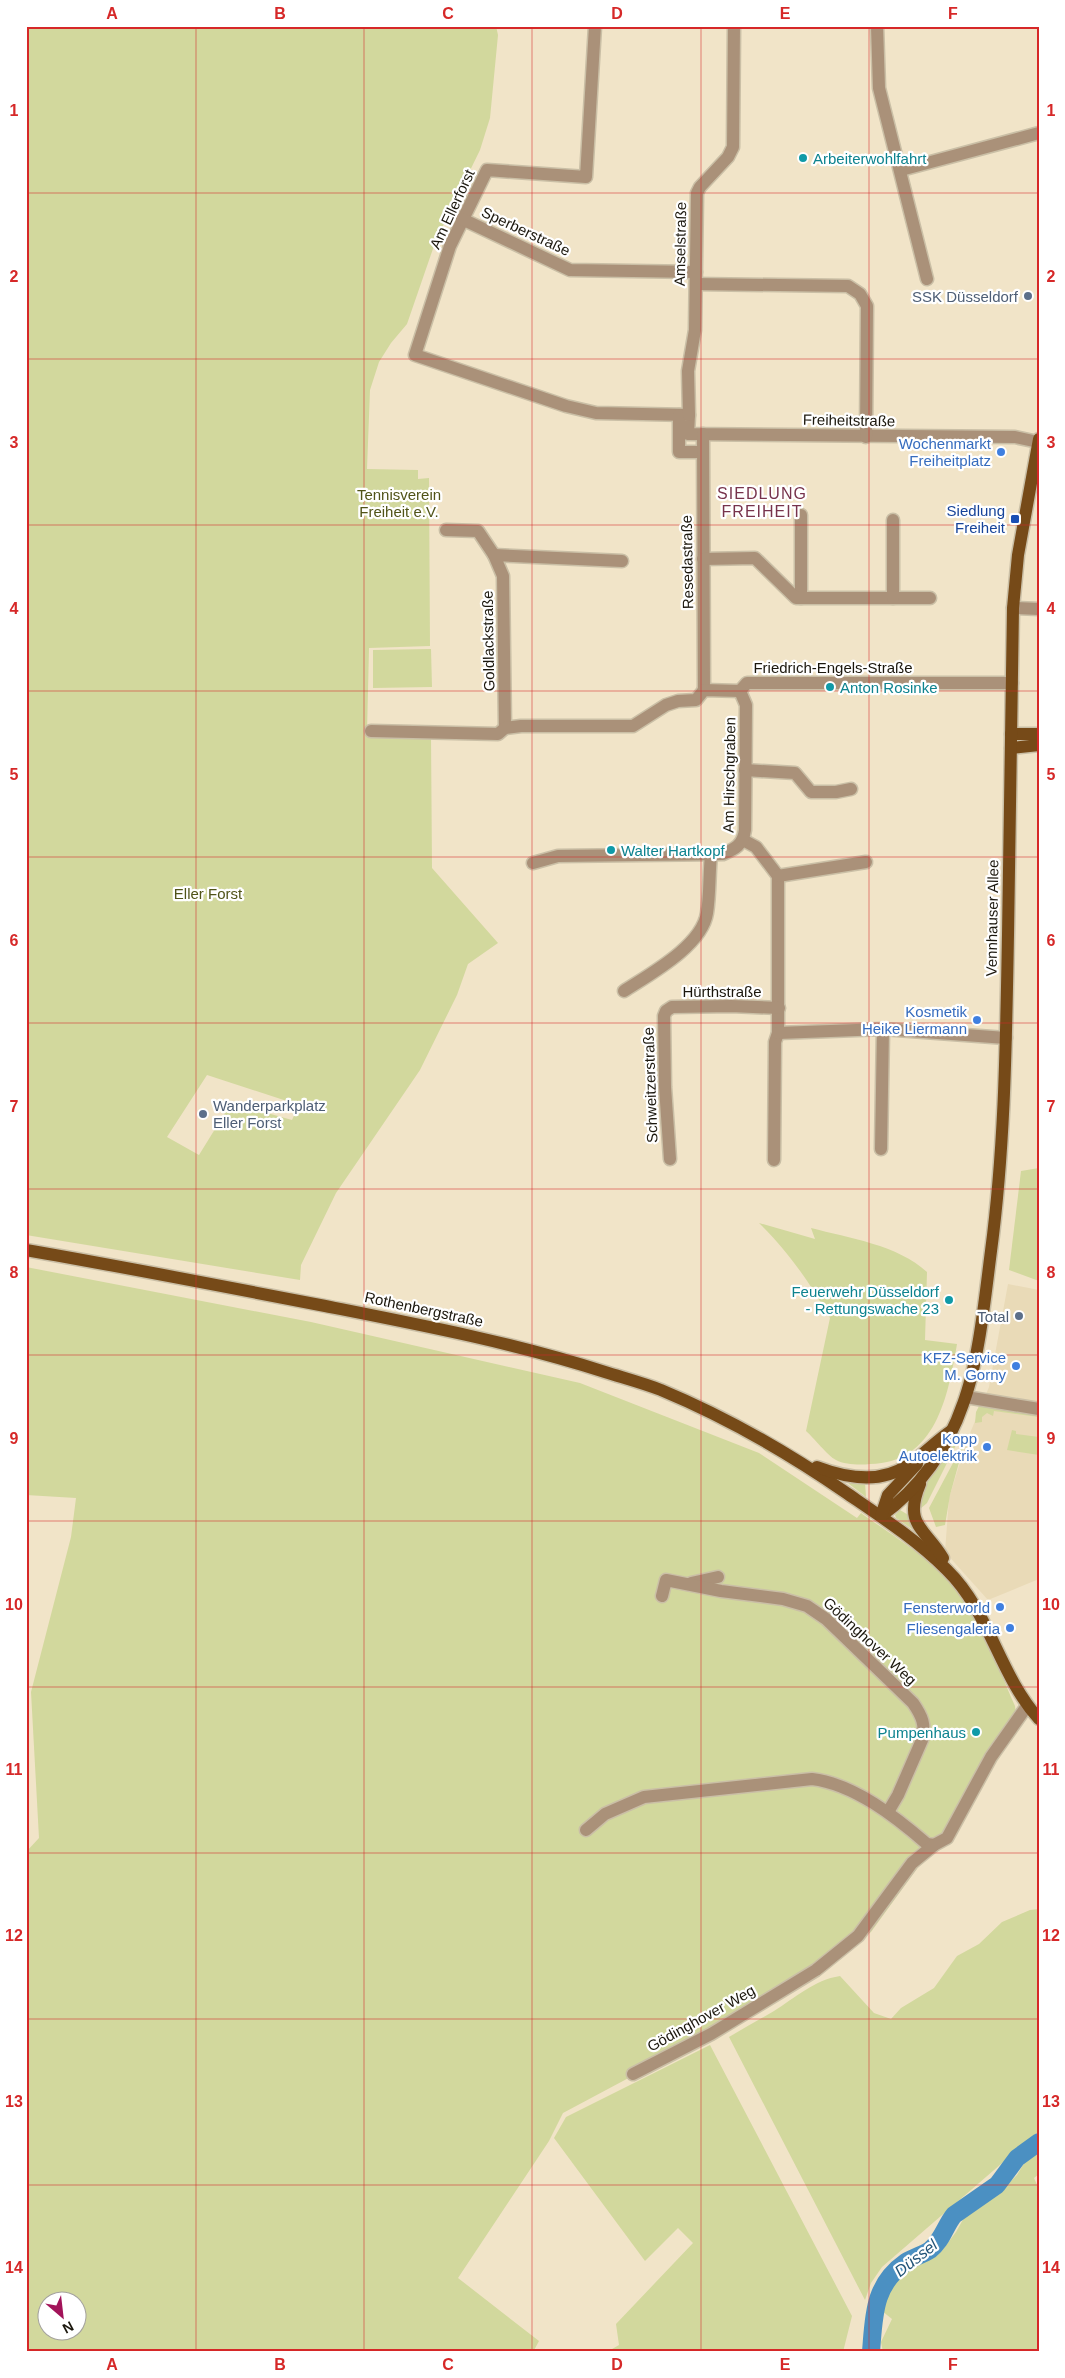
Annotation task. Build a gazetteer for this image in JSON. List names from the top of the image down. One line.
{"streets":{"main road":["Vennhauser Allee","Rothenbergstraße"],"street":["Am Ellerforst","Sperberstraße","Amselstraße","Freiheitstraße","Resedastraße","Goldlackstraße","Friedrich-Engels-Straße","Am Hirschgraben","Hürthstraße","Schweitzerstraße","Gödinghover Weg"]},"crossings":[["Am Ellerforst","Sperberstraße"],["Am Ellerforst","Amselstraße"],["Sperberstraße","Amselstraße"],["Sperberstraße","Freiheitstraße"],["Freiheitstraße","Resedastraße"],["Freiheitstraße","Vennhauser Allee"],["Resedastraße","Friedrich-Engels-Straße"],["Goldlackstraße","Friedrich-Engels-Straße"],["Friedrich-Engels-Straße","Am Hirschgraben"],["Friedrich-Engels-Straße","Vennhauser Allee"],["Vennhauser Allee","Rothenbergstraße"],["Hürthstraße","Schweitzerstraße"]],"districts":["SIEDLUNG FREIHEIT"],"water":["Düssel"],"parks":["Tennisverein Freiheit e.V.","Eller Forst"],"places":{"other":["Arbeiterwohlfahrt","SSK Düsseldorf","Wochenmarkt Freiheitplatz","Anton Rosinke","Walter Hartkopf","Kosmetik Heike Liermann","Wanderparkplatz Eller Forst","Feuerwehr Düsseldorf - Rettungswache 23","Total","KFZ-Service M. Gorny","Kopp Autoelektrik","Fensterworld","Fliesengaleria","Pumpenhaus"],"transit":["Siedlung Freiheit"]},"north":"bottom right","grid":{"columns":["A","B","C","D","E","F"],"rows":["1","2","3","4","5","6","7","8","9","10","11","12","13","14"]}}
